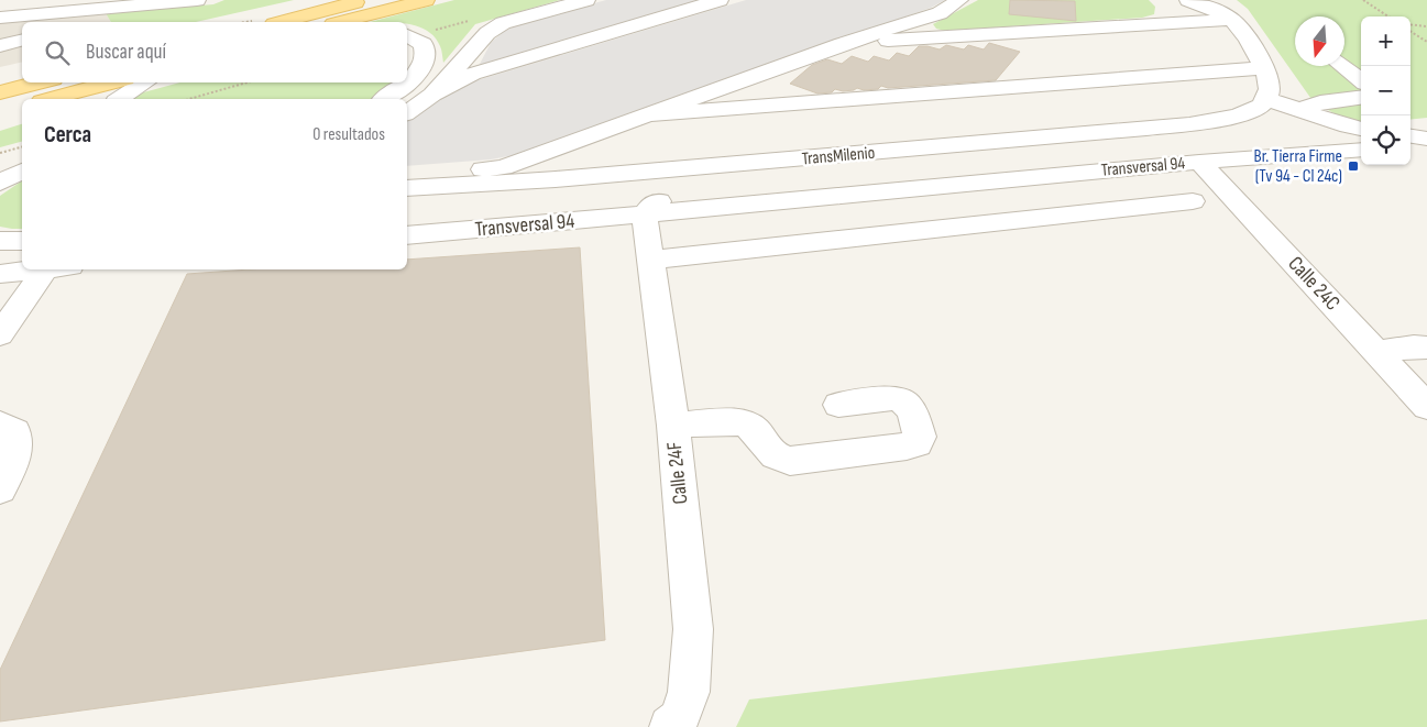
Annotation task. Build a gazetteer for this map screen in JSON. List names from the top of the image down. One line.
{"streets":{"street":["TransMilenio","Transversal 94","Calle 24C","Calle 24F"]},"crossings":[["Transversal 94","Calle 24C"],["Transversal 94","Calle 24F"]],"places":{"transit":["Br. Tierra Firme (Tv 94 - Cl 24c)"]},"north":"bottom","page":{"map_buttons":["+","−"],"search":"Buscar aquí","heading":["Cerca","0 resultados"]}}
